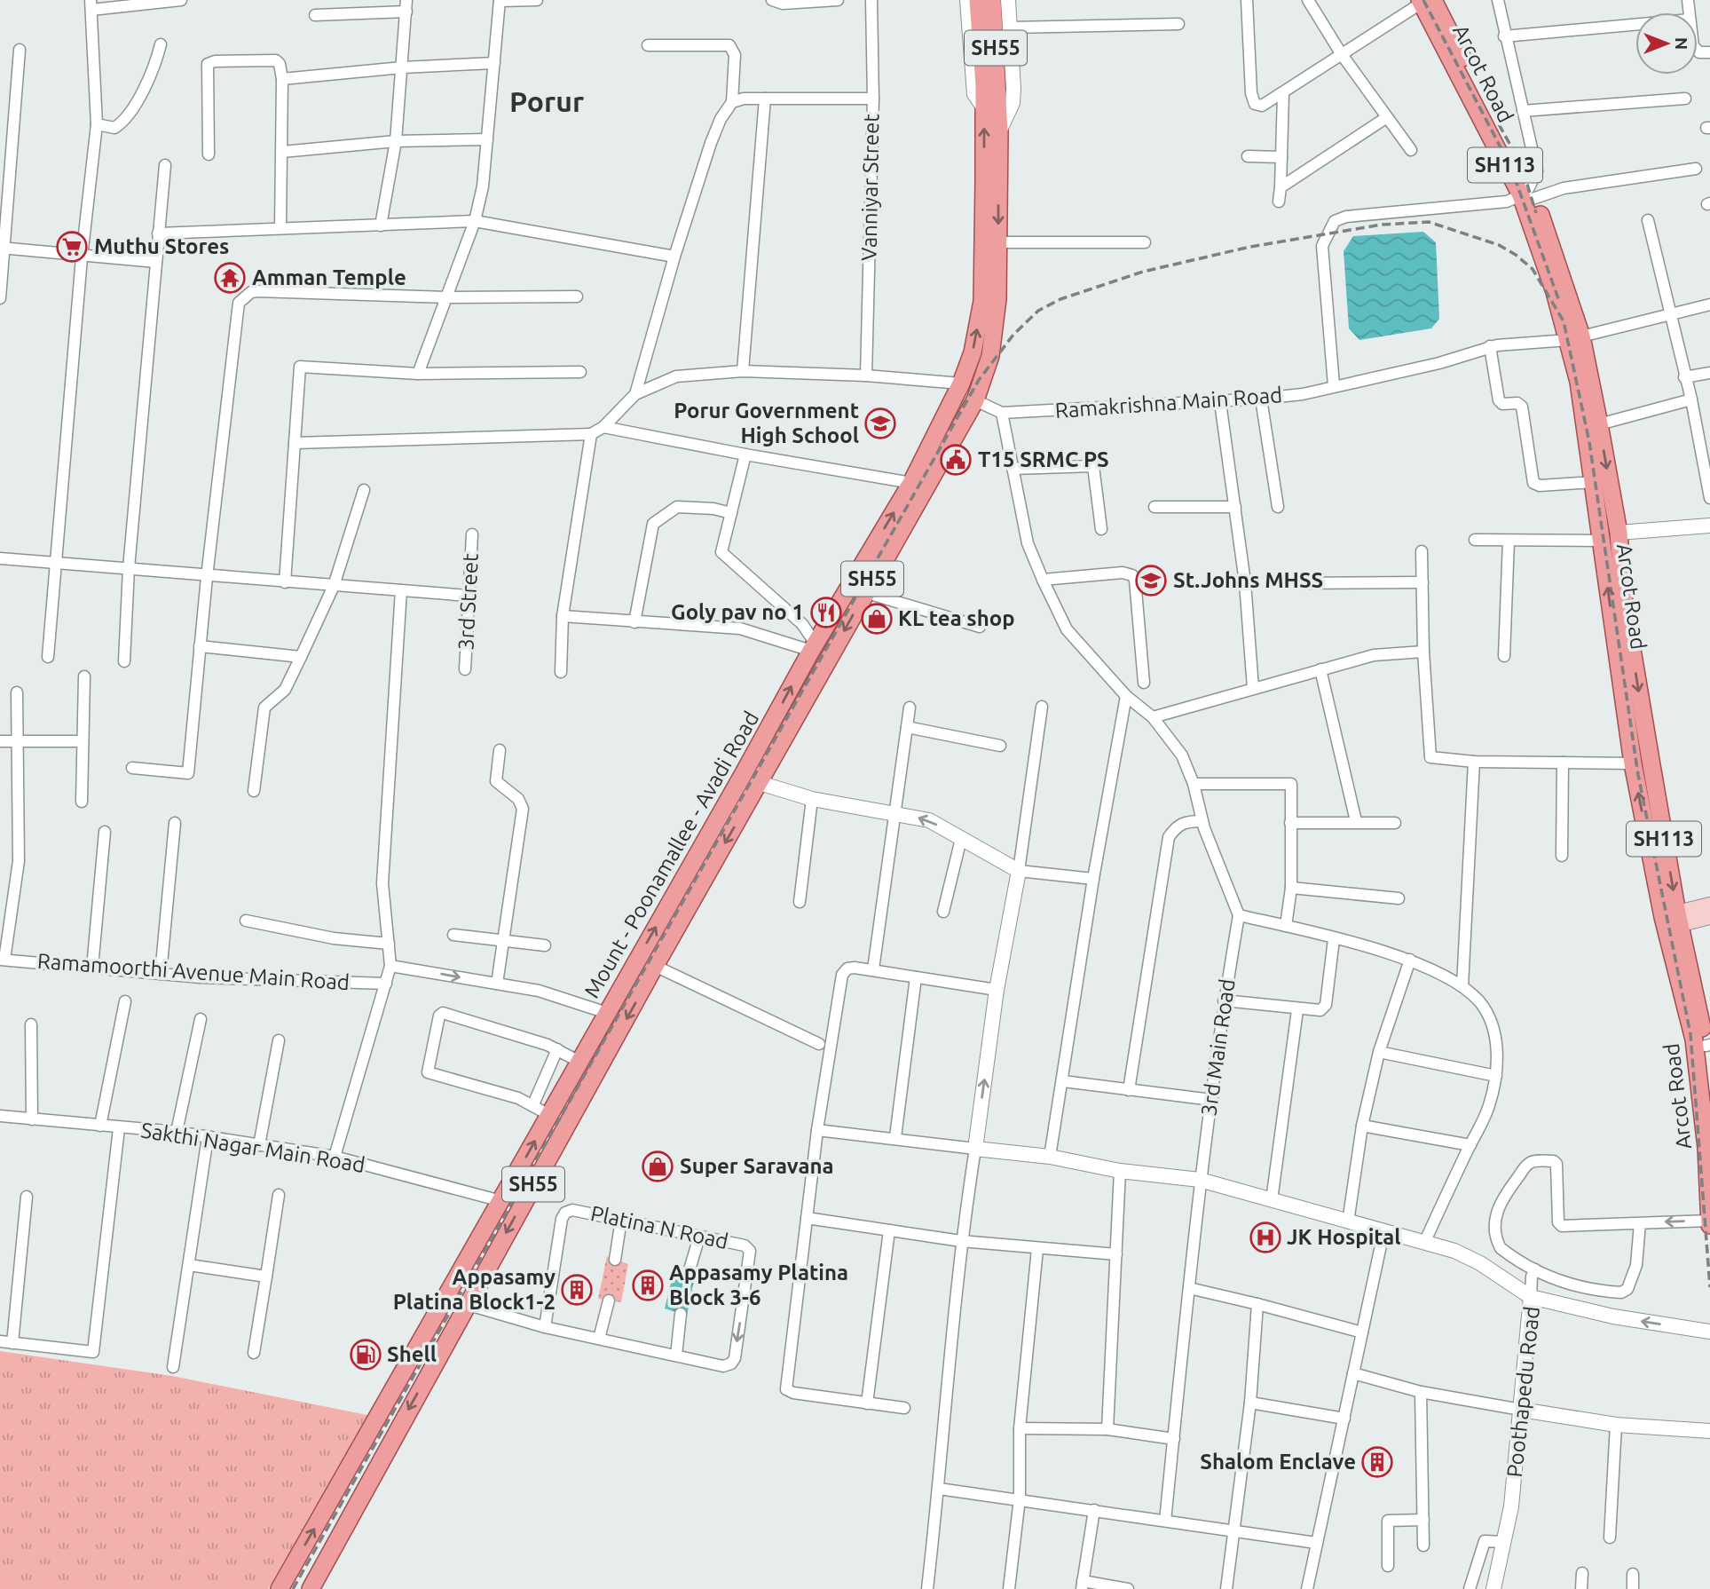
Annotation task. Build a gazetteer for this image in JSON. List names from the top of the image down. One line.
{"streets":{"main road":["SH55","Arcot Road","SH113","Mount - Poonamallee - Avadi Road"],"street":["Vanniyar Street","Ramakrishna Main Road","3rd Street","Ramamoorthi Avenue Main Road","3rd Main Road","Sakthi Nagar Main Road","Platina N Road","Poothapedu Road"]},"crossings":[["SH55","Mount - Poonamallee - Avadi Road"],["Arcot Road","Ramakrishna Main Road"],["Mount - Poonamallee - Avadi Road","Sakthi Nagar Main Road"]],"districts":["Porur"],"places":{"supermarket":["Muthu Stores"],"temple":["Amman Temple"],"school or university":["Porur Government High School","St.Johns MHSS"],"public building":["T15 SRMC PS"],"restaurant":["Goly pav no 1"],"shop":["KL tea shop","Super Saravana"],"hospital":["JK Hospital"],"building":["Appasamy Platina Block 3-6","Appasamy Platina Block1-2","Shalom Enclave"],"fuel station":["Shell"]},"north":"right"}
